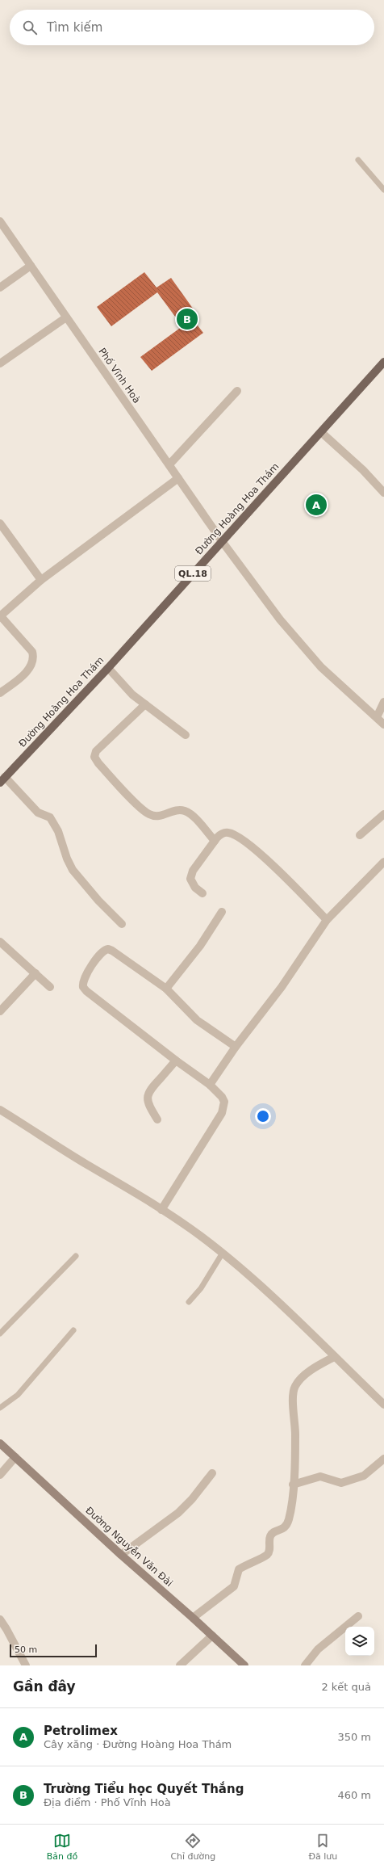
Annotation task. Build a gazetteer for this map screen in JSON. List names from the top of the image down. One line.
{"streets":{"main road":["Đường Hoàng Hoa Thám","QL.18"],"street":["Phố Vĩnh Hoà","Đường Nguyễn Văn Đài"]},"crossings":[["Phố Vĩnh Hoà","Đường Hoàng Hoa Thám"]],"scale_bar":"50 m","page":{"search":"Tìm kiếm","pins":["B","A"],"scale":"50 m","heading":["Gần đây","2 kết quả"],"list":[{"mark":"A","name":"Petrolimex","note":"Cây xăng · Đường Hoàng Hoa Thám","value":"350 m"},{"mark":"B","name":"Trường Tiểu học Quyết Thắng","note":"Địa điểm · Phố Vĩnh Hoà","value":"460 m"}],"nav":["Bản đồ","Chỉ đường","Đã lưu"]}}
